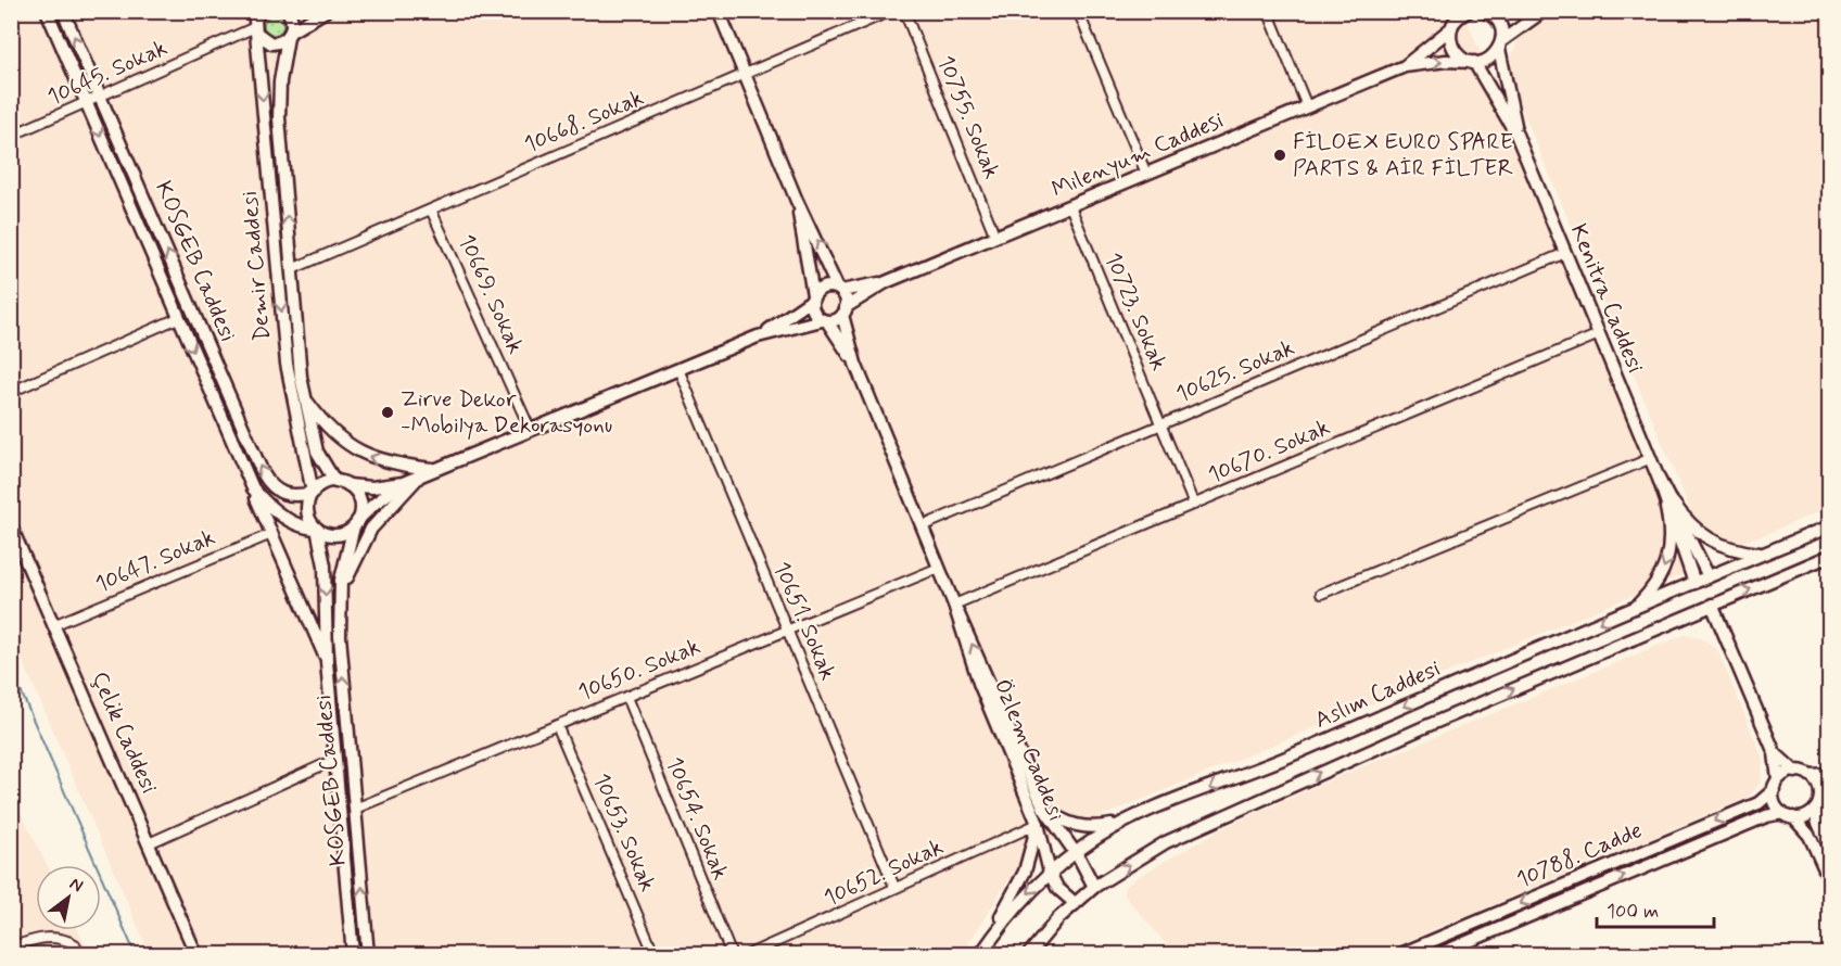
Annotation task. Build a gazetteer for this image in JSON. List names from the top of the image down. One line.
{"streets":{"street":["10645. Sokak","10755. Sokak","10668. Sokak","Milenyum Caddesi","KOSGEB Caddesi","Demir Caddesi","10669. Sokak","Kenitra Caddesi","10723. Sokak","10625. Sokak","10670. Sokak","10647. Sokak","10651. Sokak","10650. Sokak","Aslım Caddesi","Çelik Caddesi","Özlem Caddesi","10654. Sokak","10653. Sokak","10788. Cadde","10652. Sokak"]},"crossings":[["10645. Sokak","KOSGEB Caddesi"],["10645. Sokak","Demir Caddesi"],["10755. Sokak","Milenyum Caddesi"],["10668. Sokak","Demir Caddesi"],["10668. Sokak","10669. Sokak"],["Milenyum Caddesi","10723. Sokak"],["KOSGEB Caddesi","Demir Caddesi"],["KOSGEB Caddesi","10647. Sokak"],["KOSGEB Caddesi","10650. Sokak"],["Kenitra Caddesi","10625. Sokak"],["Kenitra Caddesi","10670. Sokak"],["Kenitra Caddesi","Aslım Caddesi"],["10723. Sokak","10625. Sokak"],["10723. Sokak","10670. Sokak"],["10625. Sokak","Özlem Caddesi"],["10670. Sokak","Özlem Caddesi"],["10647. Sokak","Çelik Caddesi"],["10651. Sokak","10650. Sokak"],["10651. Sokak","10652. Sokak"],["10650. Sokak","Özlem Caddesi"],["10650. Sokak","10654. Sokak"],["10650. Sokak","10653. Sokak"],["Aslım Caddesi","Özlem Caddesi"],["Özlem Caddesi","10652. Sokak"]],"places":["FİLOEX EURO SPARE PARTS & AİR FİLTER","Zirve Dekor -Mobilya Dekorasyonu"],"scale_bar":"100 m","north":"top right"}
